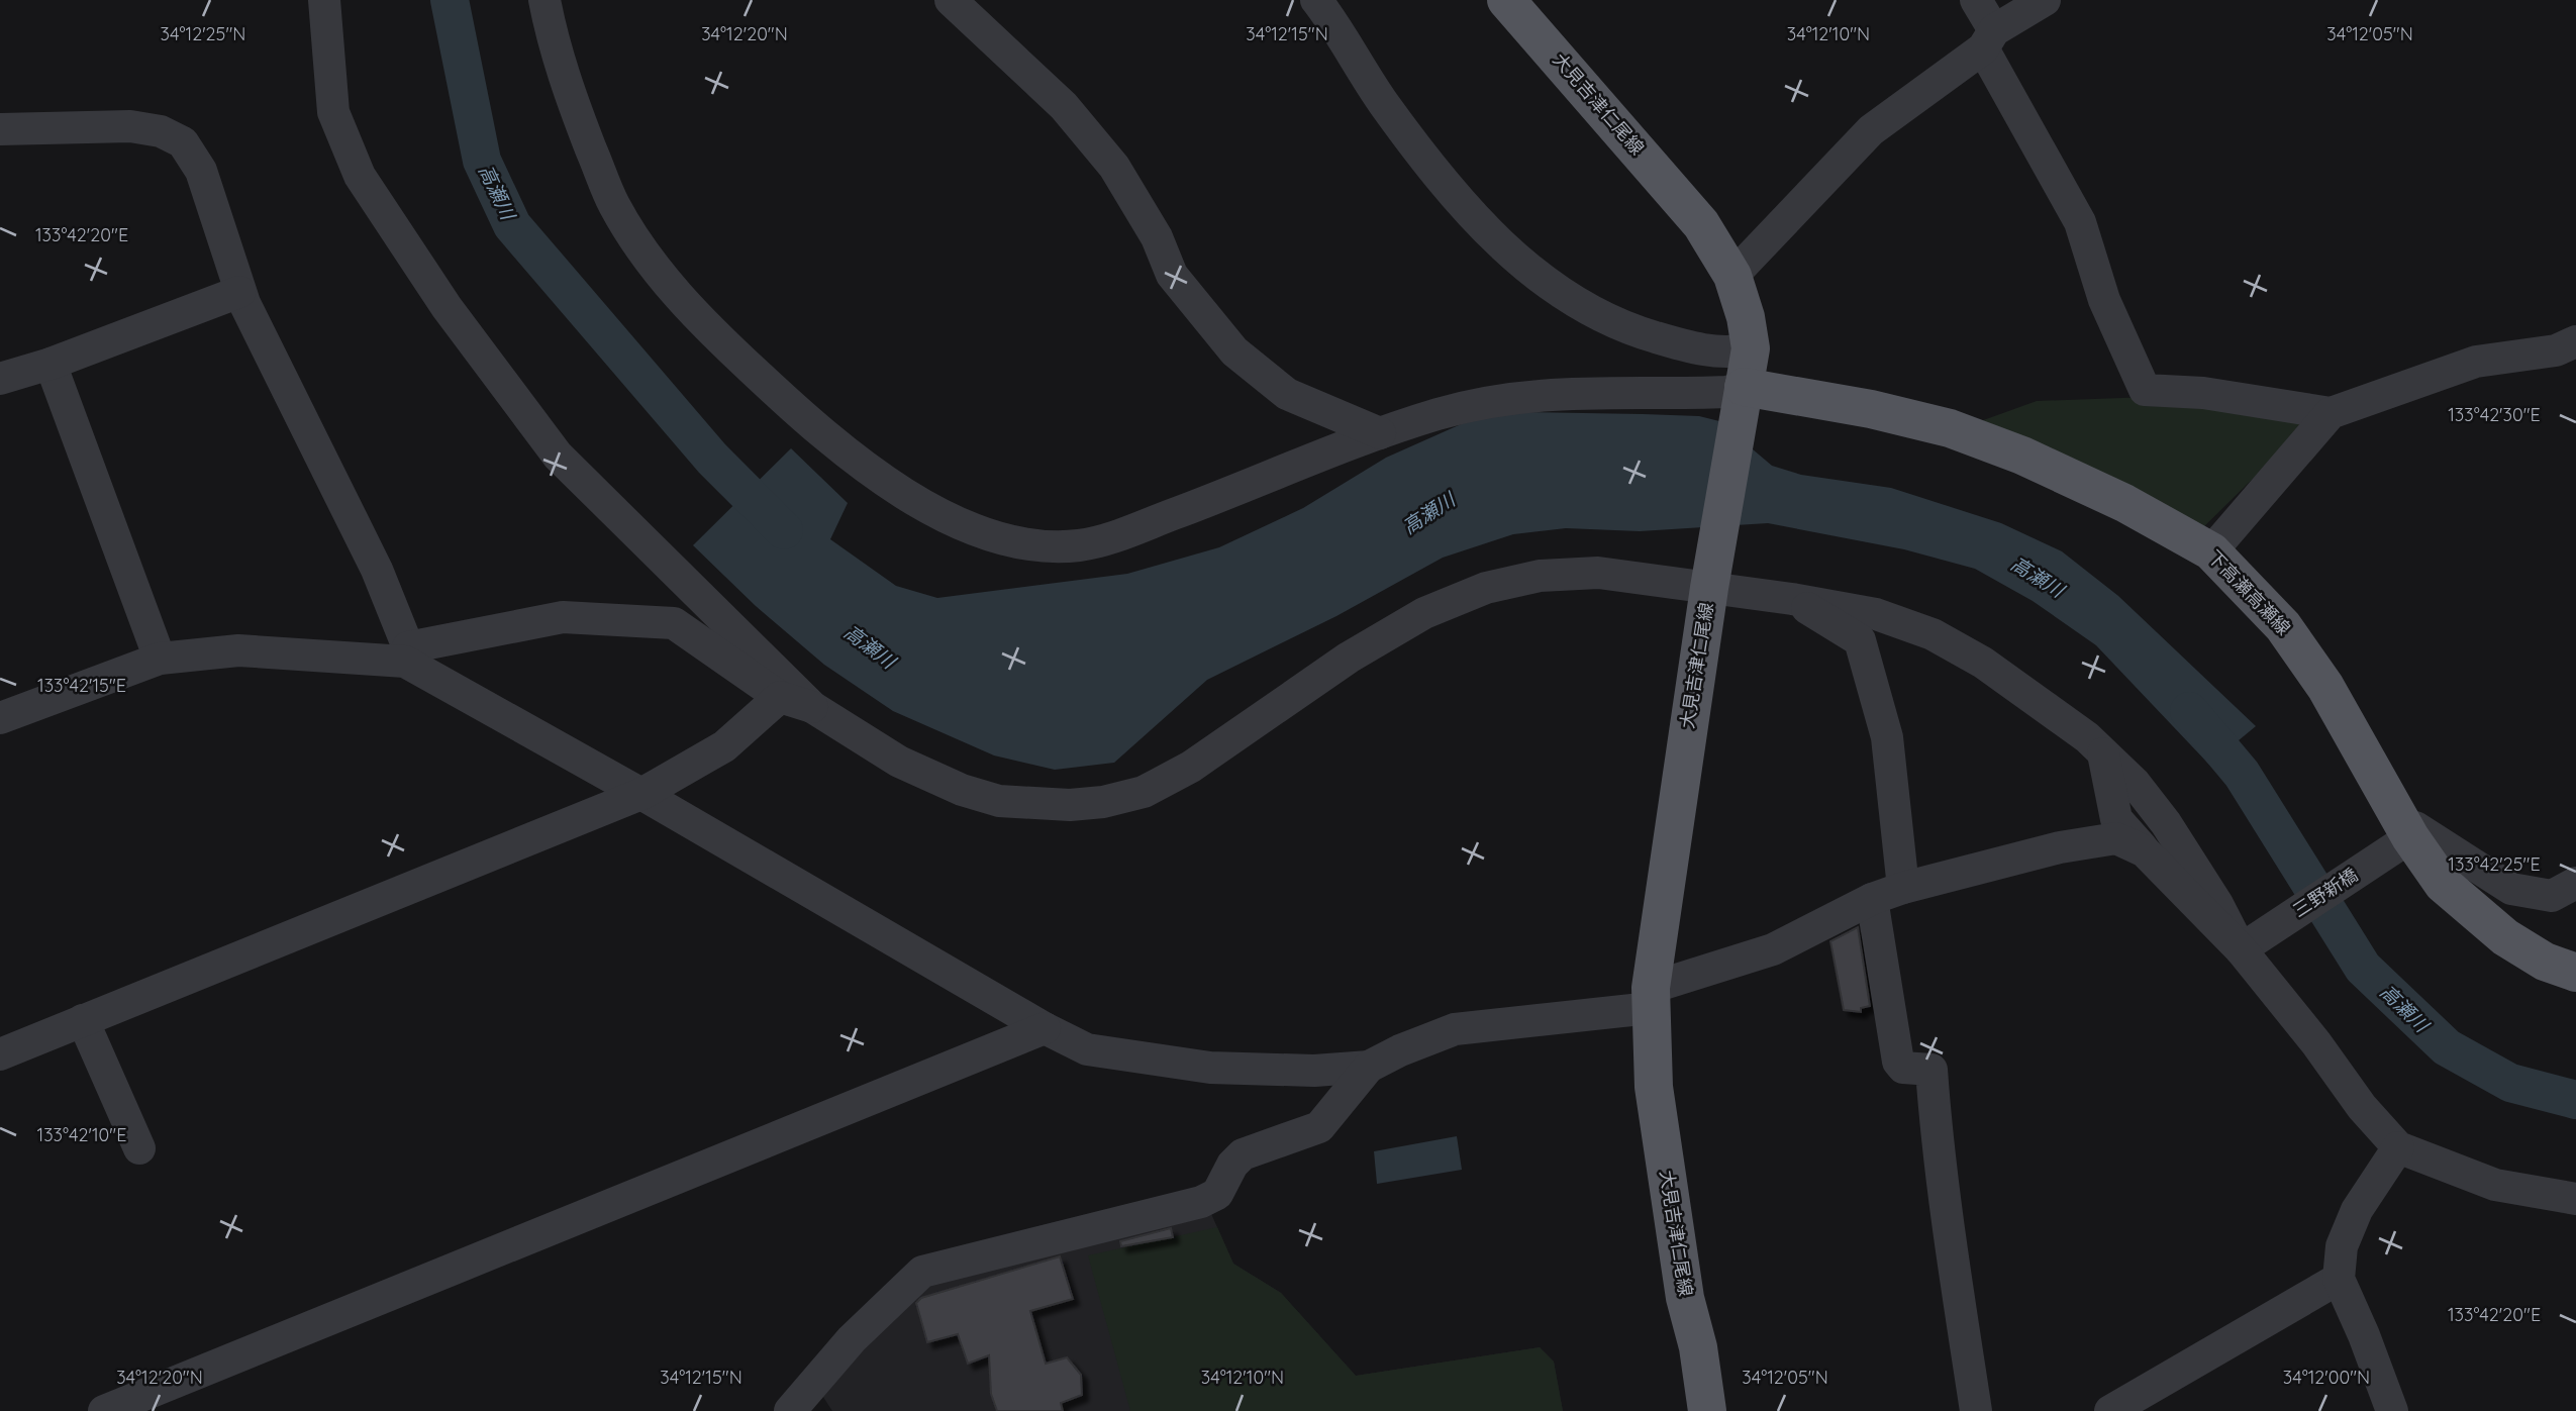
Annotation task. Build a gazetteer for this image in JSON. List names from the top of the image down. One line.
{"streets":{"main road":["大見吉津仁尾線","下高瀬高瀬線"],"street":["三野新橋"]},"crossings":[["大見吉津仁尾線","下高瀬高瀬線"],["下高瀬高瀬線","三野新橋"]],"water":["高瀬川"],"coordinates":["34°12'20\"N","34°12'15\"N","34°12'05\"N","34°12'25\"N","34°12'10\"N","133°42'20\"E","133°42'30\"E","133°42'15\"E","133°42'25\"E","133°42'10\"E","34°12'00\"N"]}
